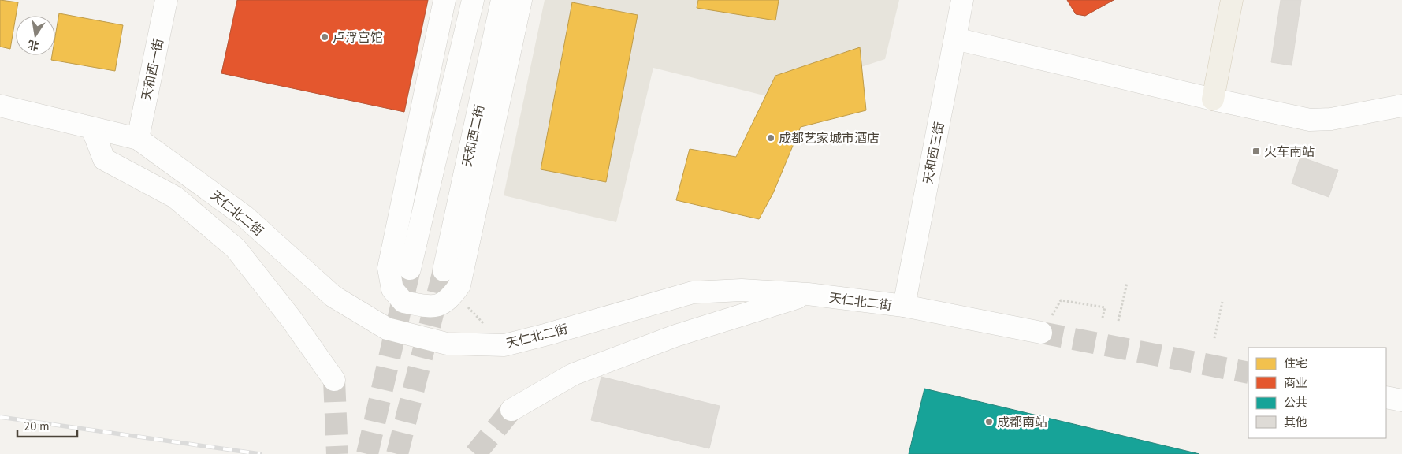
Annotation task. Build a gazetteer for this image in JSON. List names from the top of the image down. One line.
{"streets":{"street":["天和西一街","天和西二街","天和西三街","天仁北二街"]},"crossings":[["天和西一街","天仁北二街"],["天和西三街","天仁北二街"]],"places":{"other":["卢浮宫馆","成都艺家城市酒店","成都南站"],"transit":["火车南站"]},"legend":["住宅","商业","公共","其他"],"scale_bar":"20 m","north":"bottom"}
